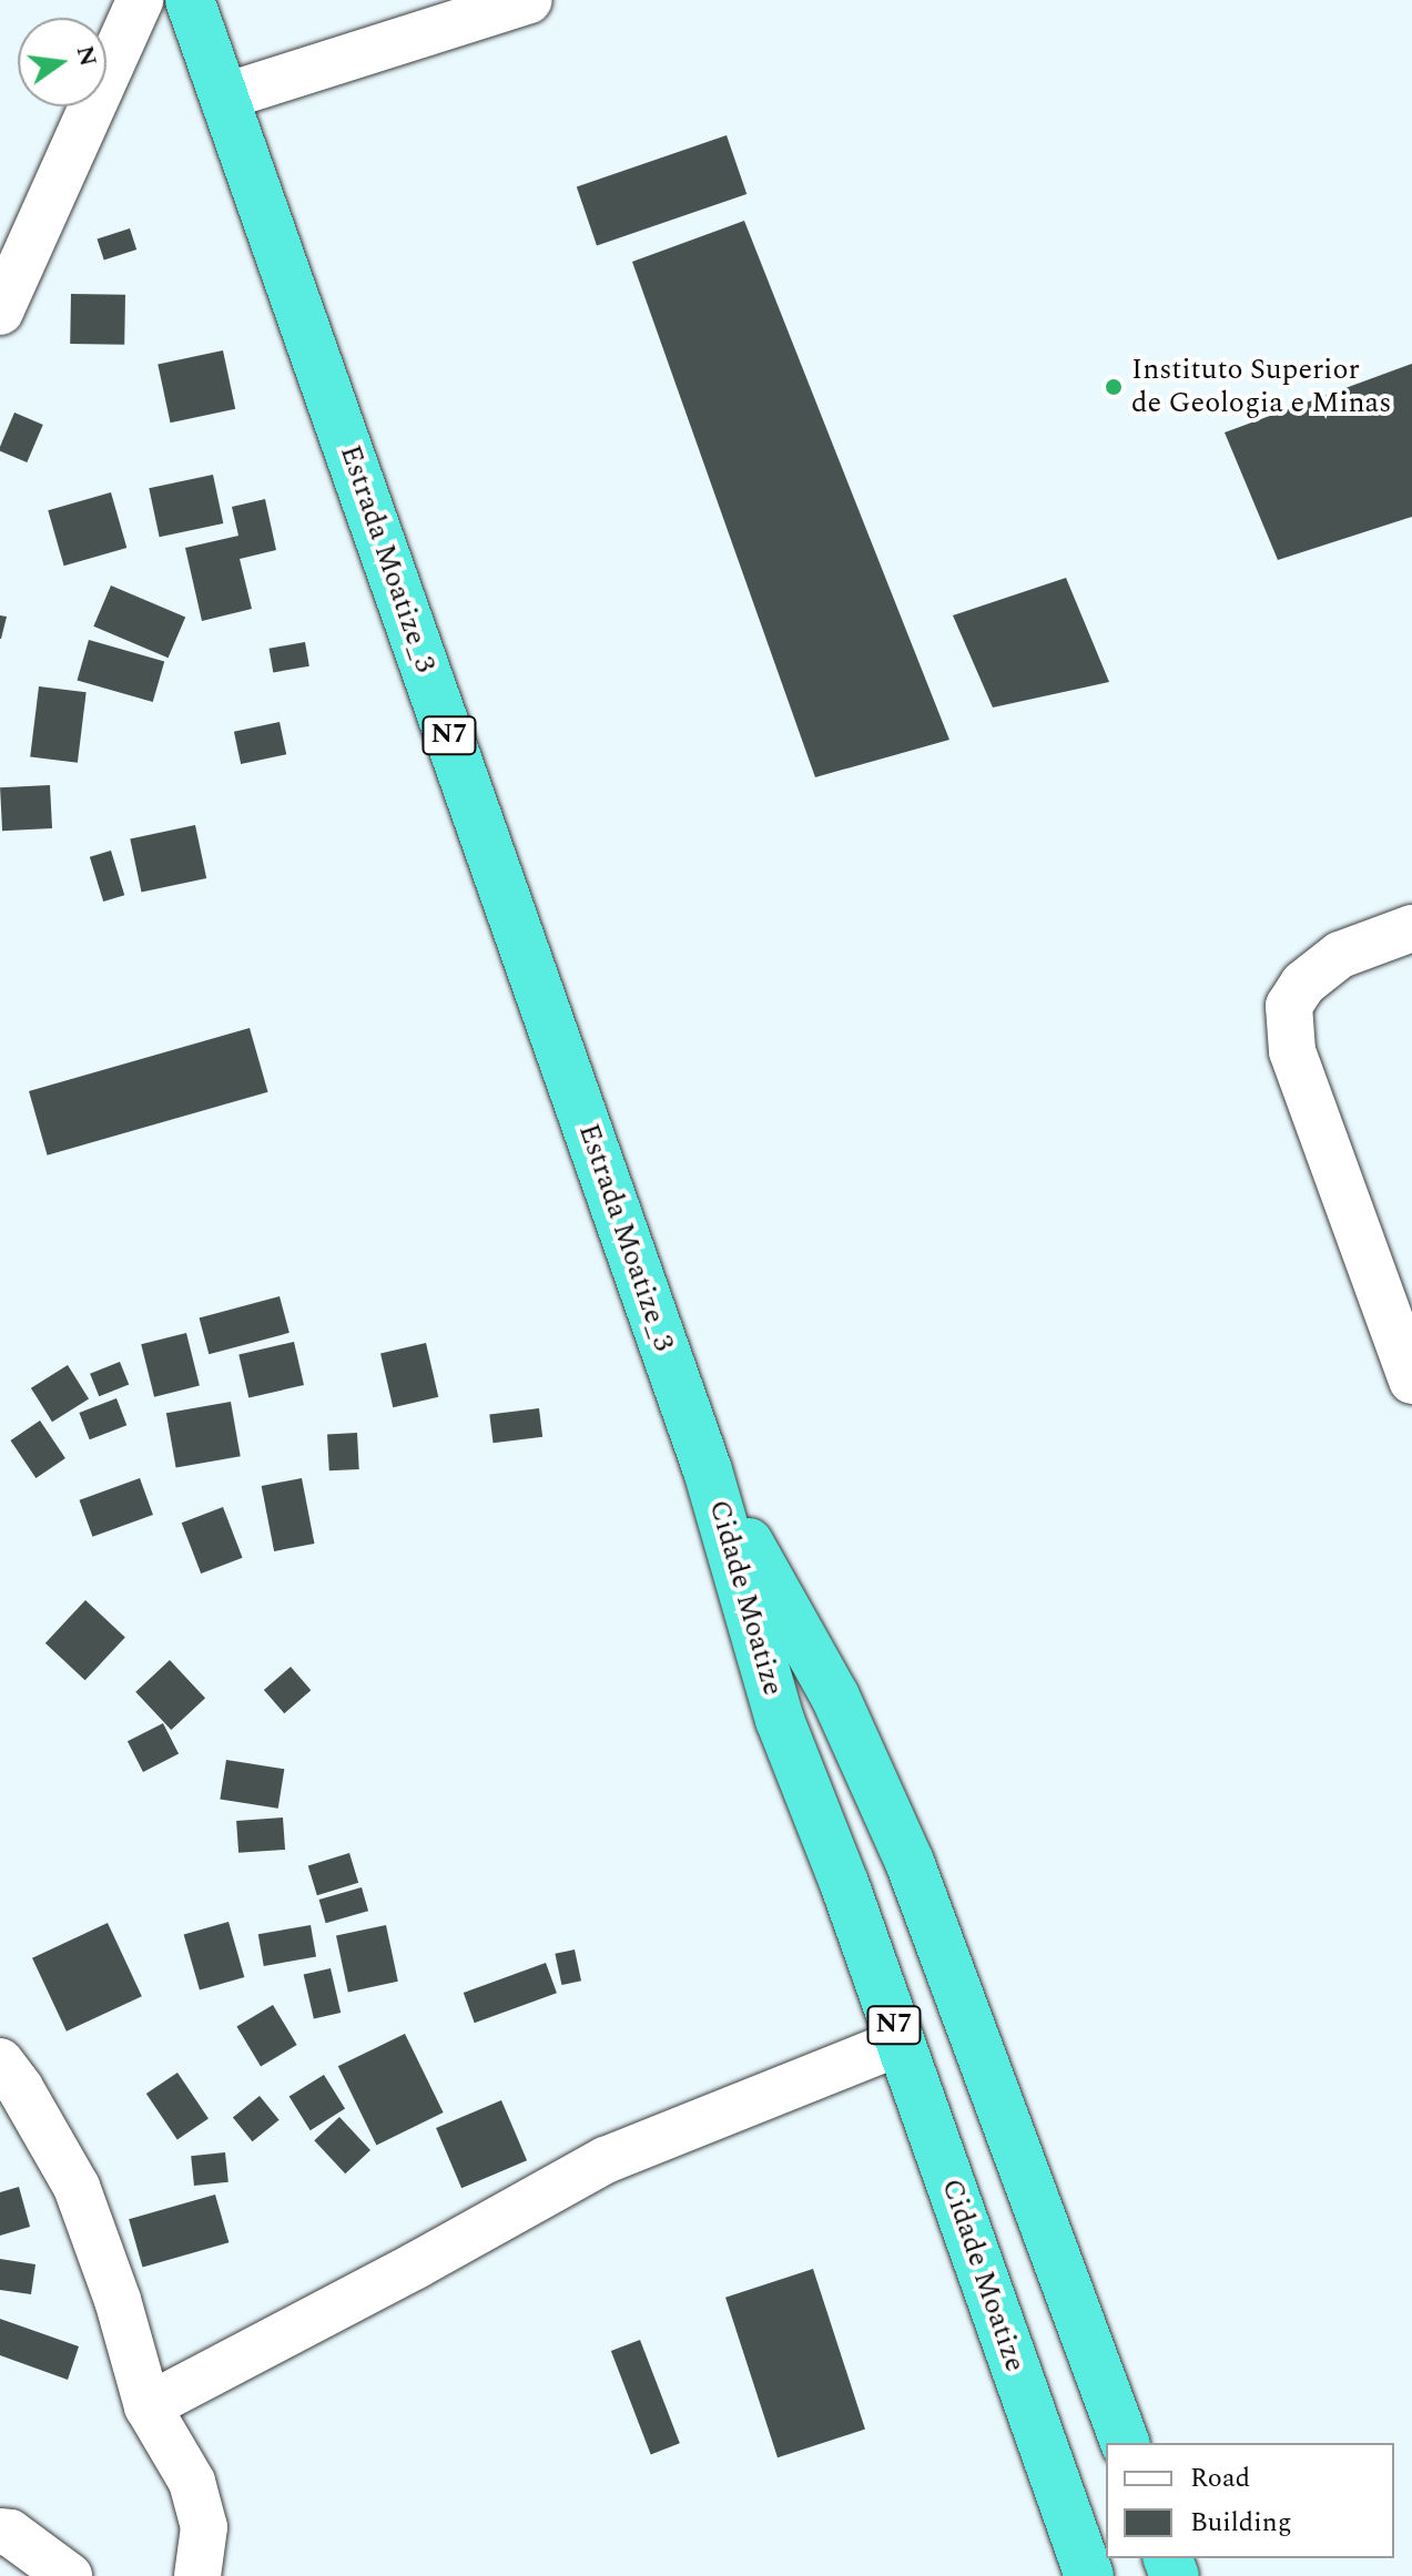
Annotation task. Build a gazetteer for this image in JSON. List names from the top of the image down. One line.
{"streets":{"highway":["Estrada Moatize_3","N7","Cidade Moatize"]},"crossings":[["Estrada Moatize_3","Cidade Moatize"]],"places":["Instituto Superior de Geologia e Minas"],"legend":["Road","Building"],"north":"right"}
